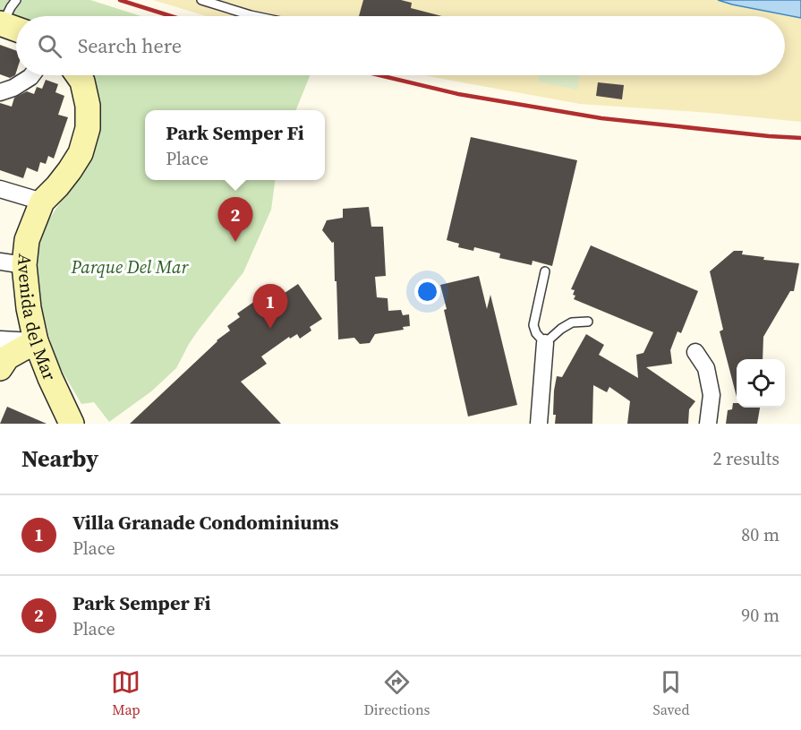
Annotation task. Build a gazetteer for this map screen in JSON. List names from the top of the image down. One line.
{"streets":{"main road":["Avenida del Mar"]},"parks":["Parque Del Mar"],"page":{"search":"Search here","popup":["Park Semper Fi","Place"],"pins":["2","1"],"heading":["Nearby","2 results"],"list":[{"mark":"1","name":"Villa Granade Condominiums","note":"Place","value":"80 m"},{"mark":"2","name":"Park Semper Fi","note":"Place","value":"90 m"}],"nav":["Map","Directions","Saved"]}}
